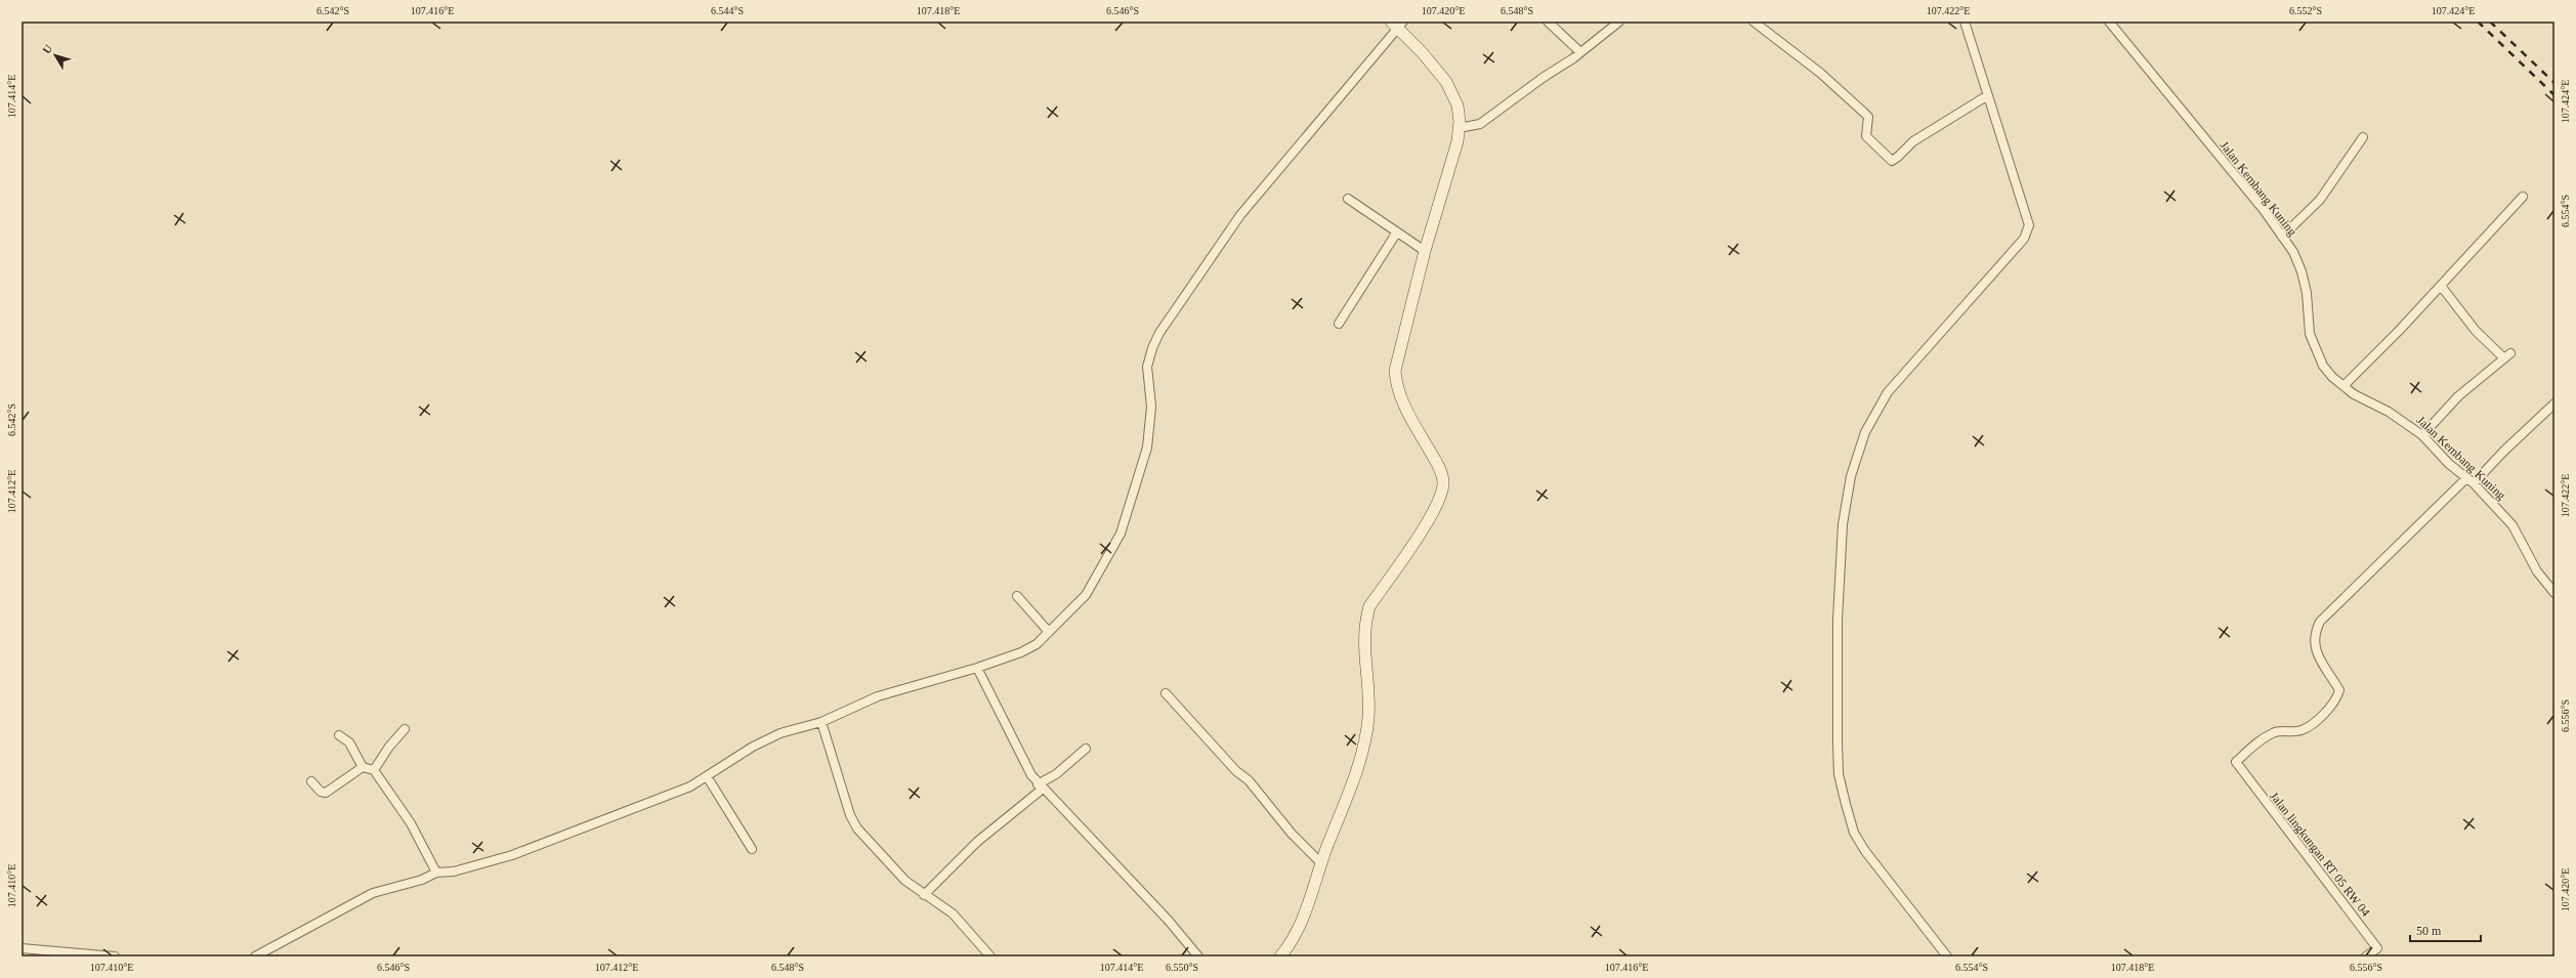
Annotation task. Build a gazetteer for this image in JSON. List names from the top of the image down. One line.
{"streets":{"street":["Jalan Kembang Kuning","Jalan lingkungan RT 05 RW 04"]},"crossings":[["Jalan Kembang Kuning","Jalan lingkungan RT 05 RW 04"]],"scale_bar":"50 m","north":"top left","coordinates":["6.542°S","107.416°E","6.544°S","107.418°E","6.546°S","107.420°E","6.548°S","107.422°E","6.552°S","107.424°E","107.414°E","6.554°S","107.412°E","6.556°S","107.410°E","6.550°S"]}
